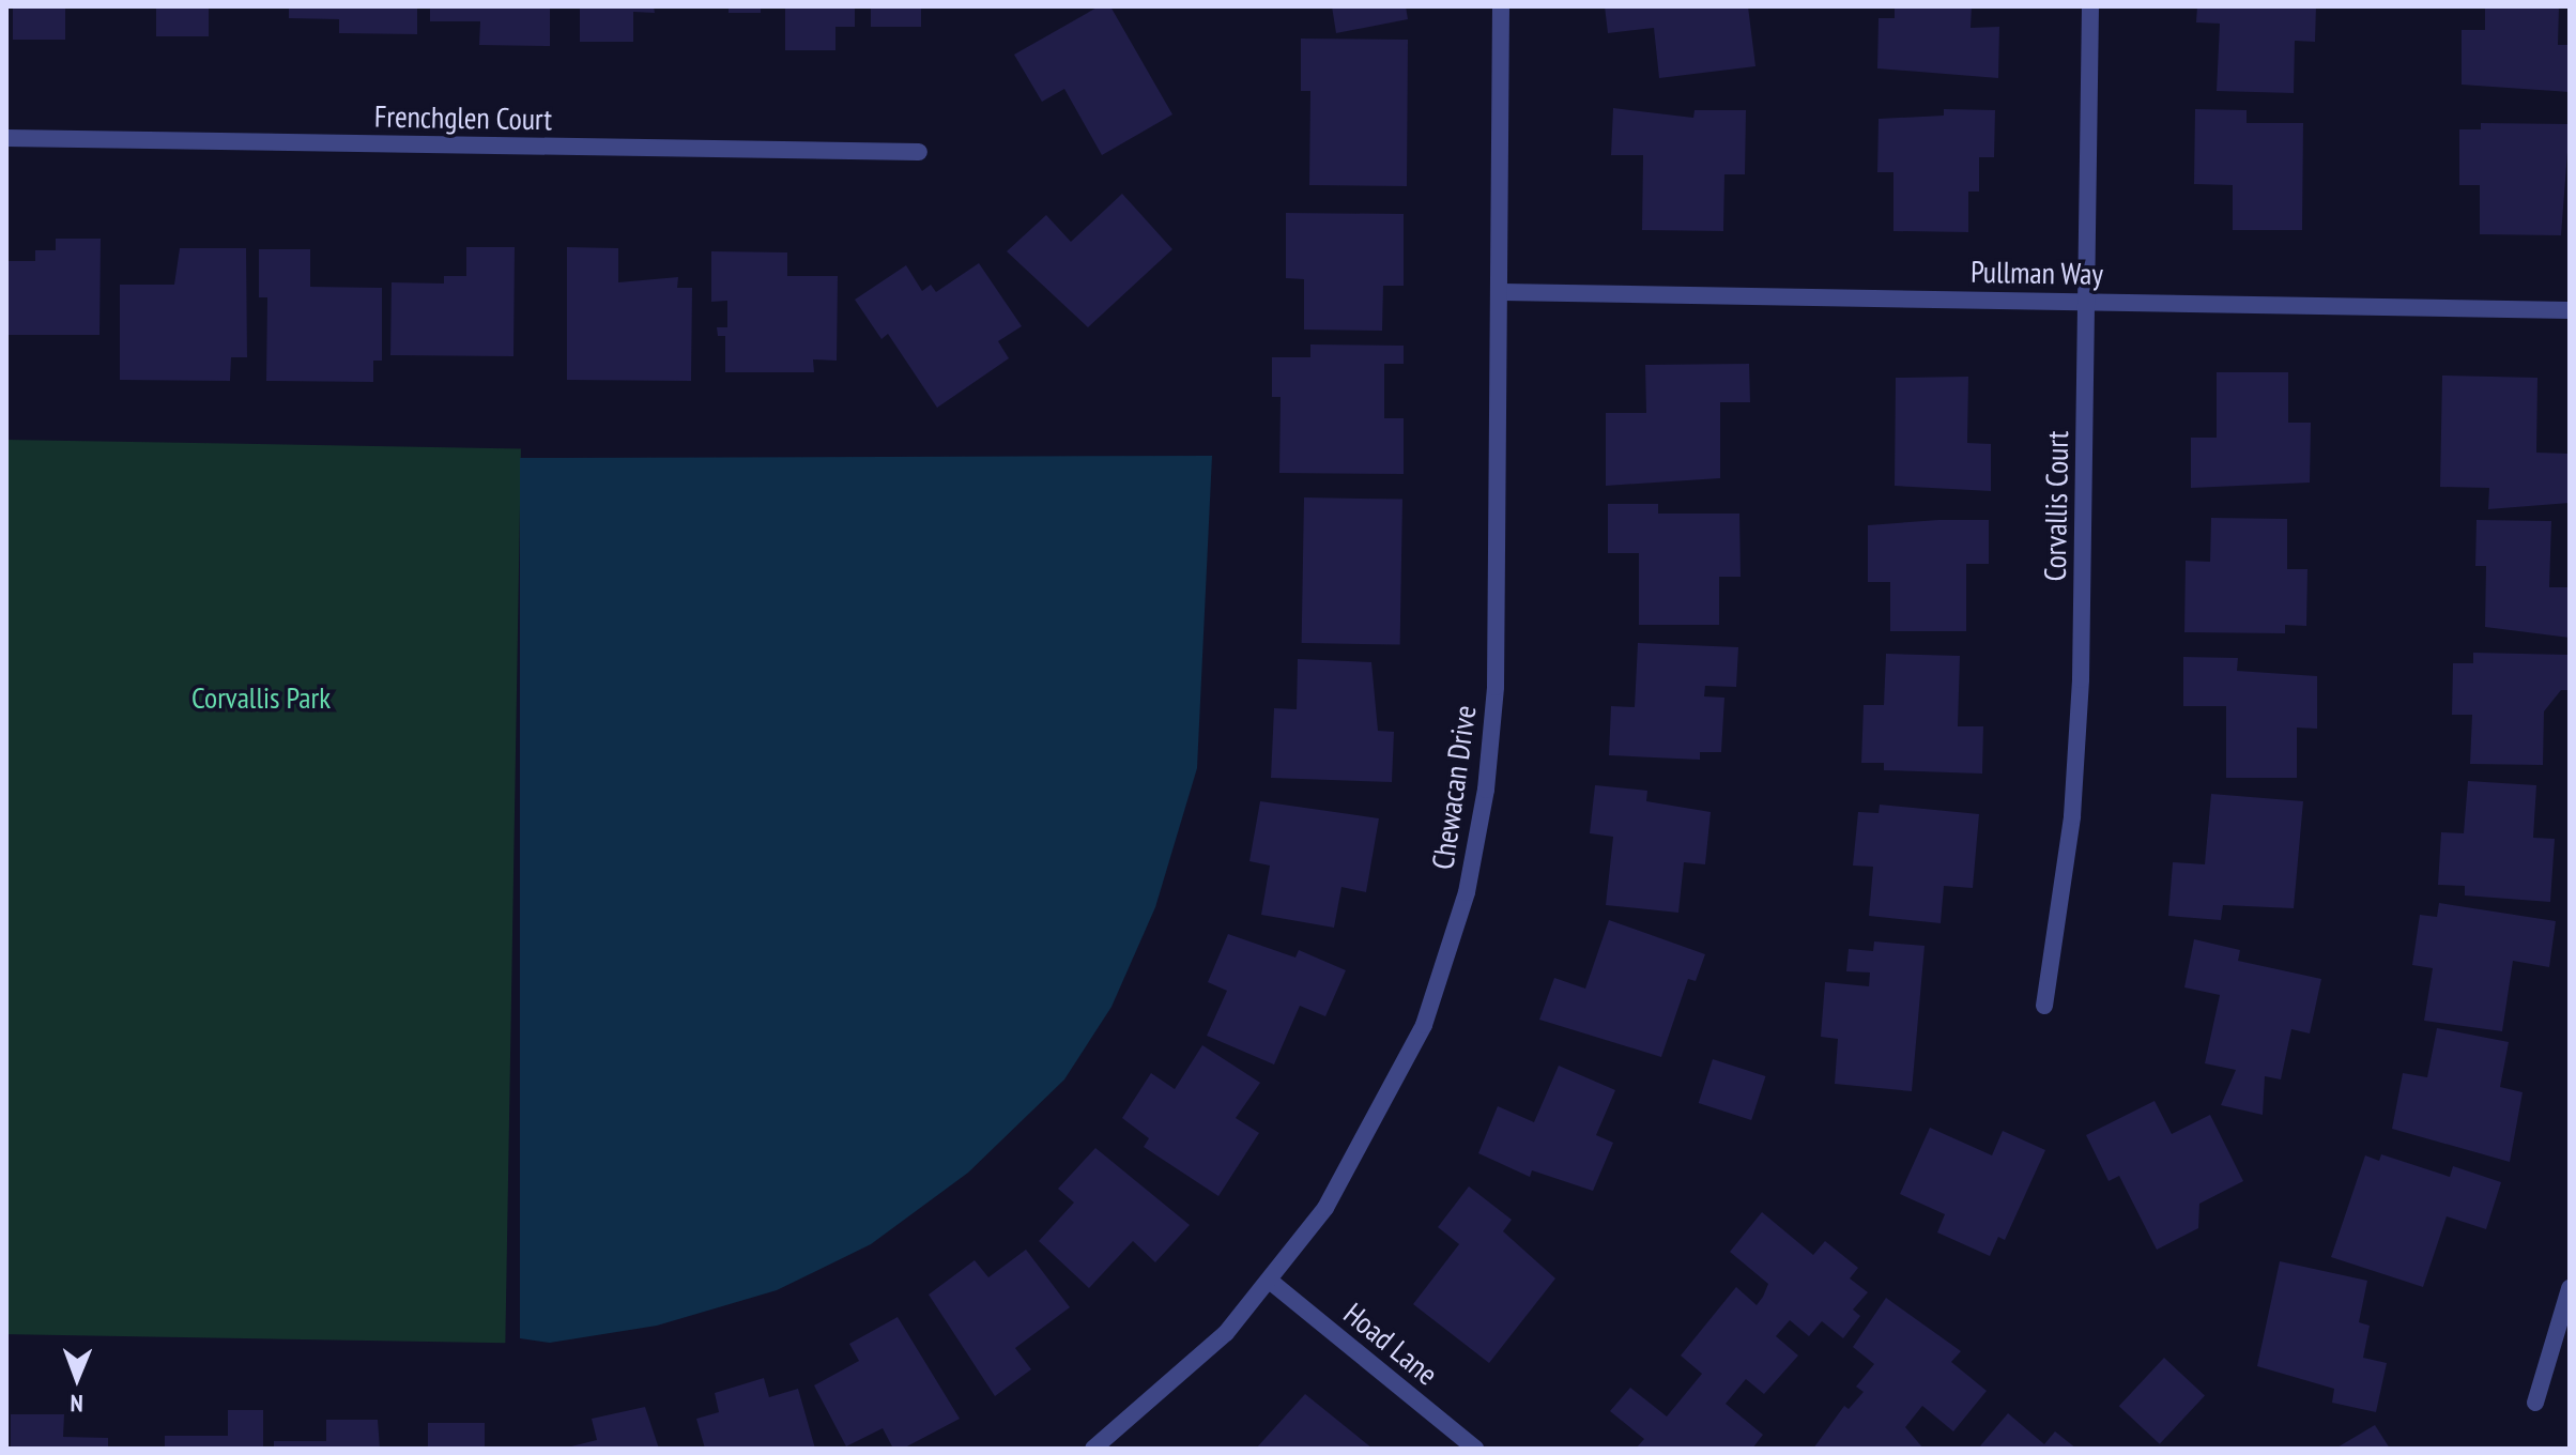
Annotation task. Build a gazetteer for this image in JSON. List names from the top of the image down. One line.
{"streets":{"street":["Frenchglen Court","Pullman Way","Corvallis Court","Chewacan Drive","Hoad Lane"]},"crossings":[["Pullman Way","Corvallis Court"],["Pullman Way","Chewacan Drive"],["Chewacan Drive","Hoad Lane"]],"parks":["Corvallis Park"],"north":"bottom"}
